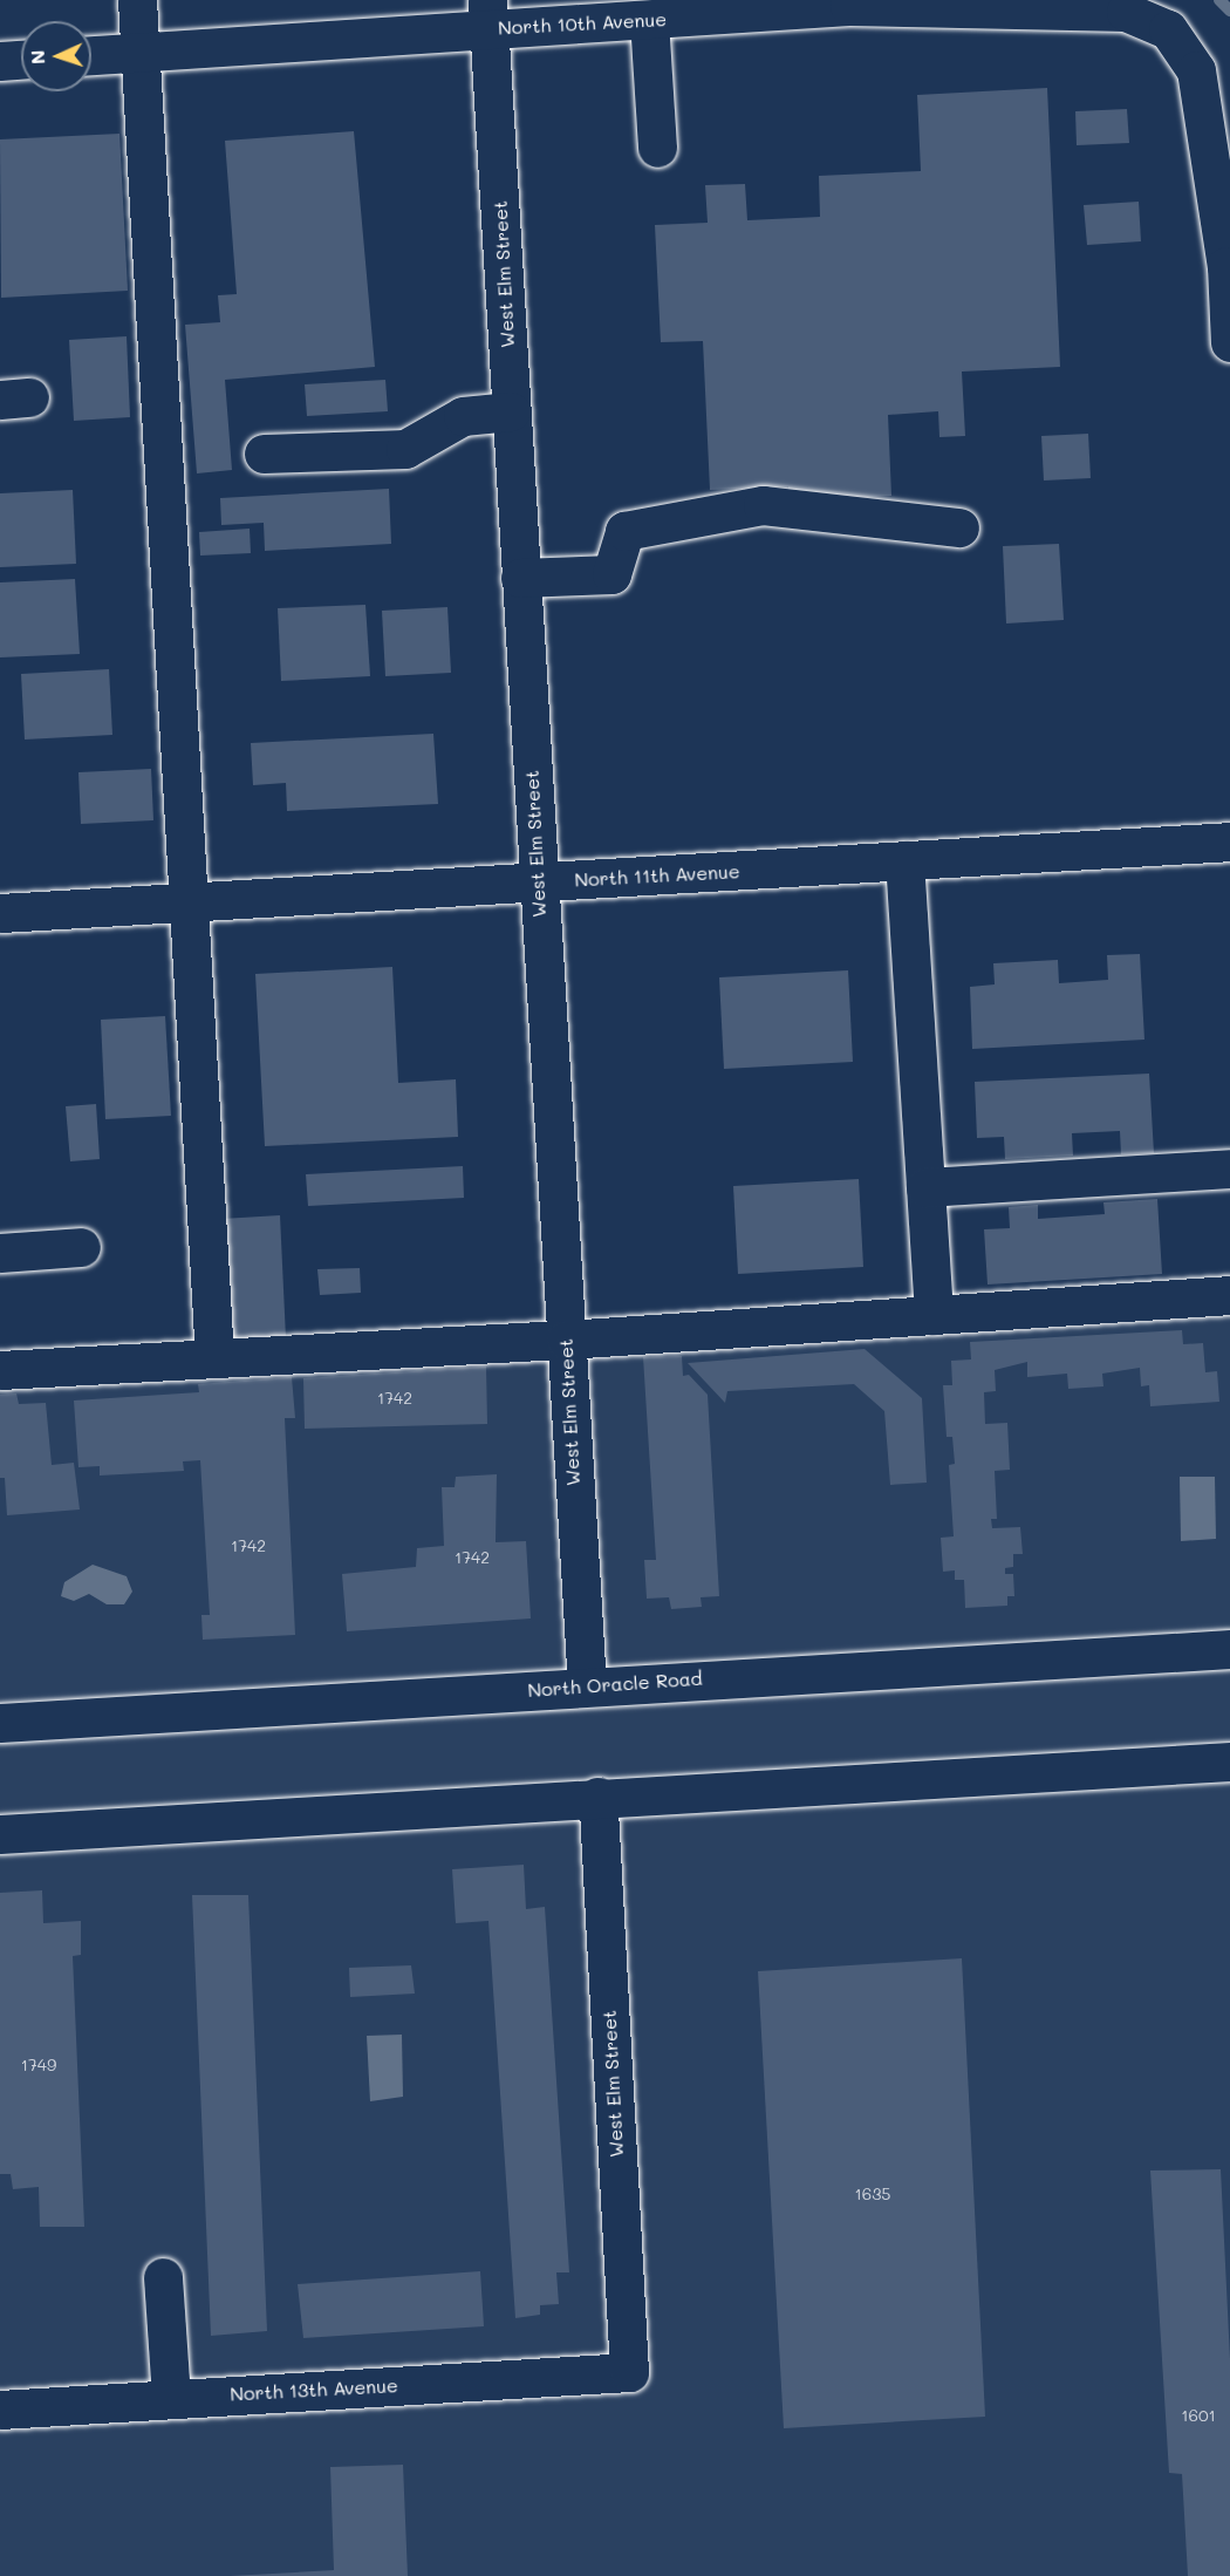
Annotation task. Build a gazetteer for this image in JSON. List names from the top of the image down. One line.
{"streets":{"street":["North 10th Avenue","West Elm Street","North 11th Avenue","North Oracle Road","North 13th Avenue"]},"crossings":[["North 10th Avenue","West Elm Street"],["West Elm Street","North 11th Avenue"],["West Elm Street","North Oracle Road"],["West Elm Street","North 13th Avenue"]],"house_numbers":["1742","1742","1742","1749","1635","1601"],"north":"left"}
